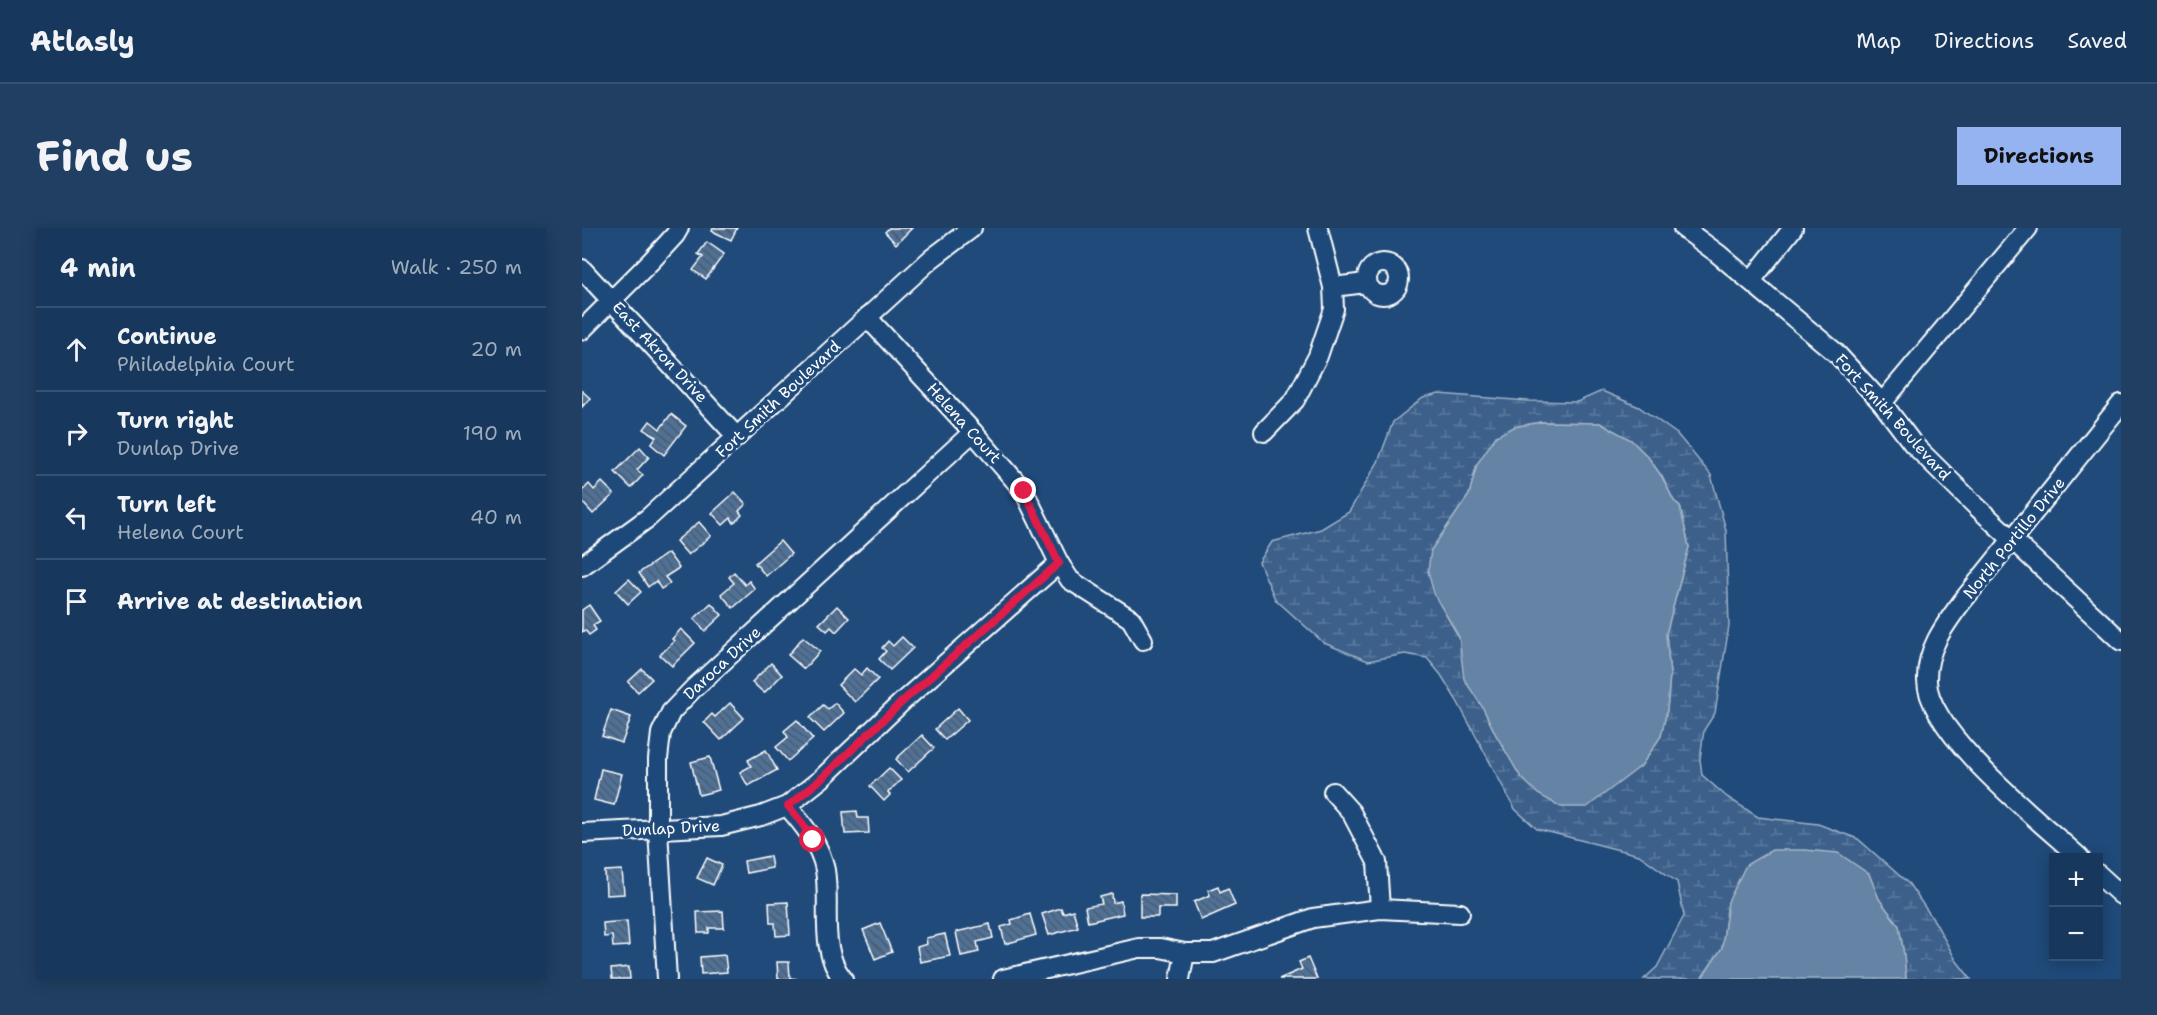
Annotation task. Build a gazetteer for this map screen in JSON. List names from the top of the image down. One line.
{"streets":{"street":["East Akron Drive","Fort Smith Boulevard","Helena Court","North Portillo Drive","Daroca Drive","Dunlap Drive"]},"crossings":[["East Akron Drive","Fort Smith Boulevard"],["Fort Smith Boulevard","Helena Court"],["Fort Smith Boulevard","North Portillo Drive"],["Helena Court","Daroca Drive"],["Helena Court","Dunlap Drive"],["Daroca Drive","Dunlap Drive"]],"page":{"header":"Atlasly","nav":["Map","Directions","Saved"],"buttons":"Directions","title":"Find us","heading":["4 min","Walk · 250 m"],"list":[["Continue","Philadelphia Court","20 m"],["Turn right","Dunlap Drive","190 m"],["Turn left","Helena Court","40 m"],"Arrive at destination"],"map_buttons":["+","−"]}}
